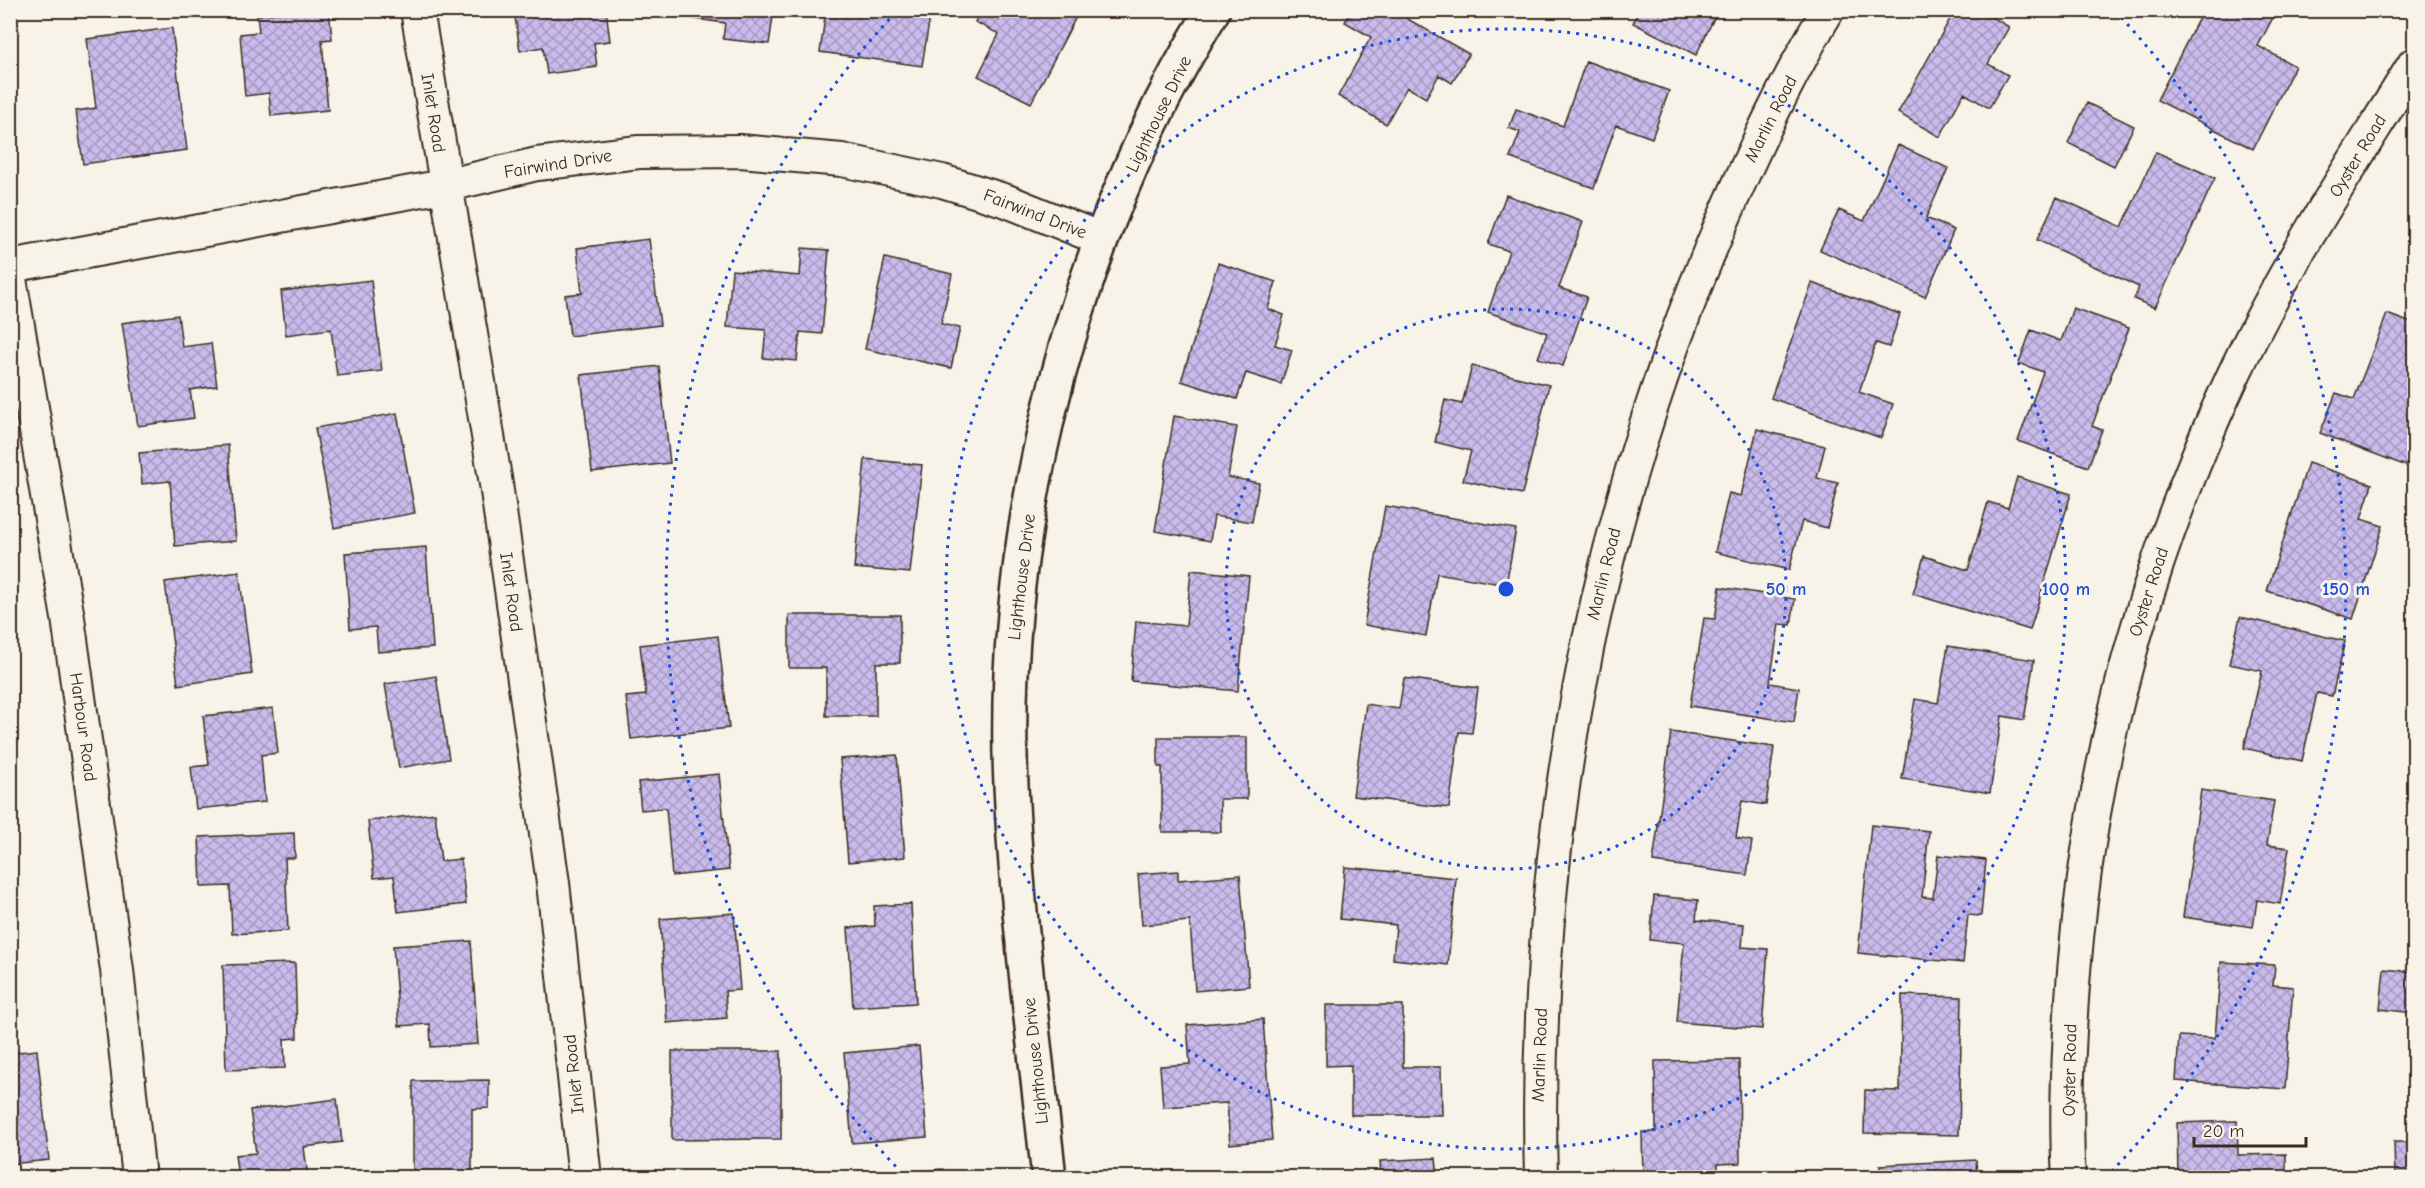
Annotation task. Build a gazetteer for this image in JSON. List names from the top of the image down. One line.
{"streets":{"street":["Inlet Road","Lighthouse Drive","Marlin Road","Oyster Road","Fairwind Drive","Harbour Road"]},"crossings":[["Inlet Road","Fairwind Drive"],["Lighthouse Drive","Fairwind Drive"]],"scale_bar":"20 m","rings":["50 m","100 m","150 m"]}
